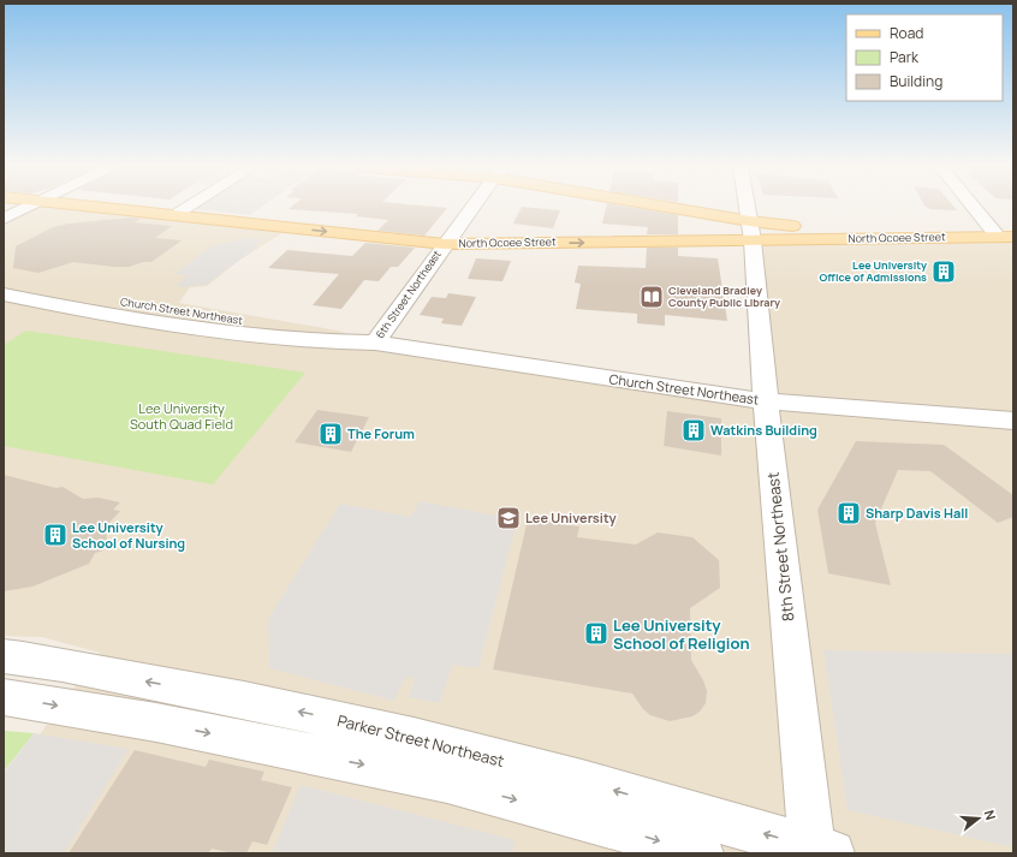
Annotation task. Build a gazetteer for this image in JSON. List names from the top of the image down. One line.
{"streets":{"main road":["North Ocoee Street"],"street":["6th Street Northeast","Church Street Northeast","8th Street Northeast","Parker Street Northeast"]},"crossings":[["North Ocoee Street","6th Street Northeast"],["North Ocoee Street","8th Street Northeast"],["6th Street Northeast","Church Street Northeast"],["Church Street Northeast","8th Street Northeast"],["8th Street Northeast","Parker Street Northeast"]],"one_way":["North Ocoee Street"],"parks":["Lee University South Quad Field"],"places":{"building":["Lee University Office of Admissions","Watkins Building","The Forum","Sharp Davis Hall","Lee University School of Nursing","Lee University School of Religion"],"library":["Cleveland Bradley County Public Library"],"school or university":["Lee University"]},"legend":["Road","Park","Building"],"north":"right"}
